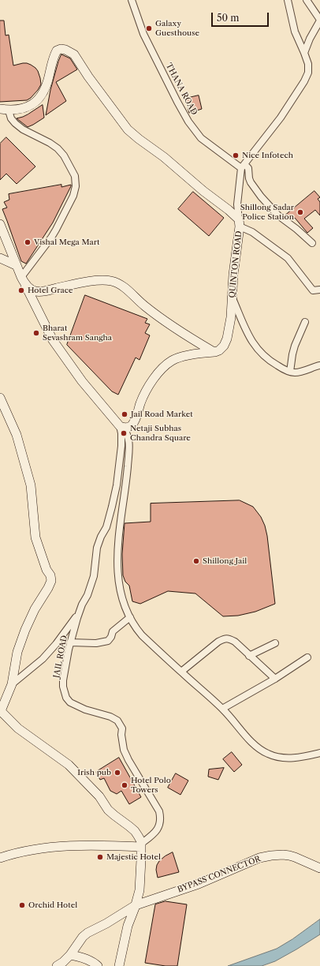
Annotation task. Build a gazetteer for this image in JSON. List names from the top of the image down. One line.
{"streets":{"street":["THANA ROAD","QUINTON ROAD","JAIL ROAD","BYPASS CONNECTOR"]},"places":["Galaxy Guesthouse","Nice Infotech","Shillong Sadar Police Station","Vishal Mega Mart","Hotel Grace","Bharat Sevashram Sangha","Jail Road Market","Netaji Subhas Chandra Square","Shillong Jail","Irish pub","Hotel Polo Towers","Majestic Hotel","Orchid Hotel"],"scale_bar":"50 m"}
